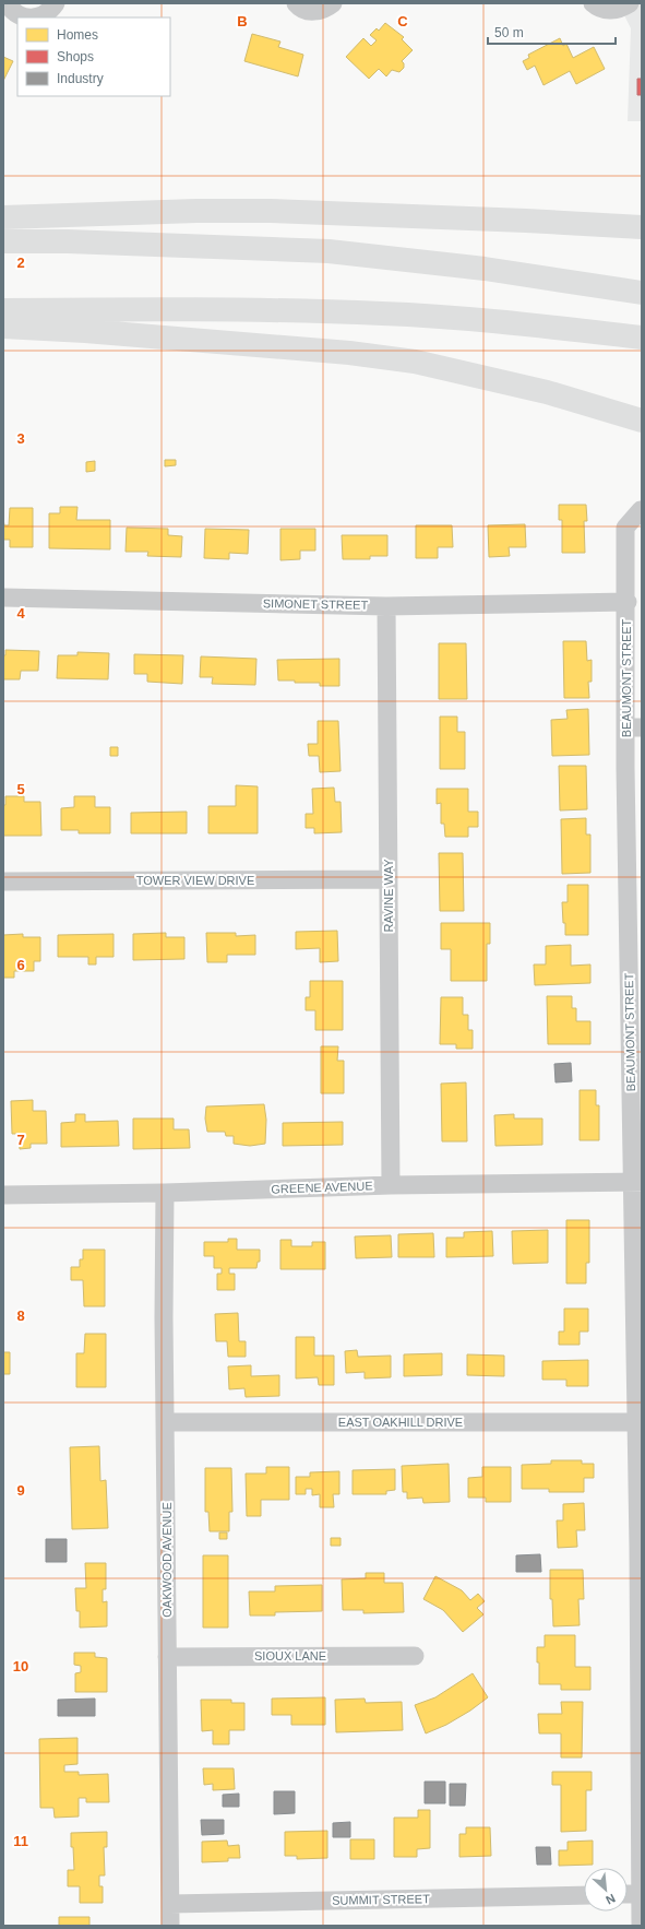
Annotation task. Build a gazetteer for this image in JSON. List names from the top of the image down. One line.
{"streets":{"street":["SIMONET STREET","BEAUMONT STREET","TOWER VIEW DRIVE","RAVINE WAY","GREENE AVENUE","EAST OAKHILL DRIVE","OAKWOOD AVENUE","SIOUX LANE","SUMMIT STREET"]},"crossings":[["SIMONET STREET","BEAUMONT STREET"],["SIMONET STREET","RAVINE WAY"],["BEAUMONT STREET","GREENE AVENUE"],["BEAUMONT STREET","EAST OAKHILL DRIVE"],["TOWER VIEW DRIVE","RAVINE WAY"],["RAVINE WAY","GREENE AVENUE"],["GREENE AVENUE","OAKWOOD AVENUE"],["EAST OAKHILL DRIVE","OAKWOOD AVENUE"],["OAKWOOD AVENUE","SIOUX LANE"],["OAKWOOD AVENUE","SUMMIT STREET"]],"legend":["Homes","Shops","Industry"],"scale_bar":"50 m","north":"bottom right","grid":{"columns":["B","C"],"rows":["2","3","4","5","6","7","8","9","10","11"]}}
